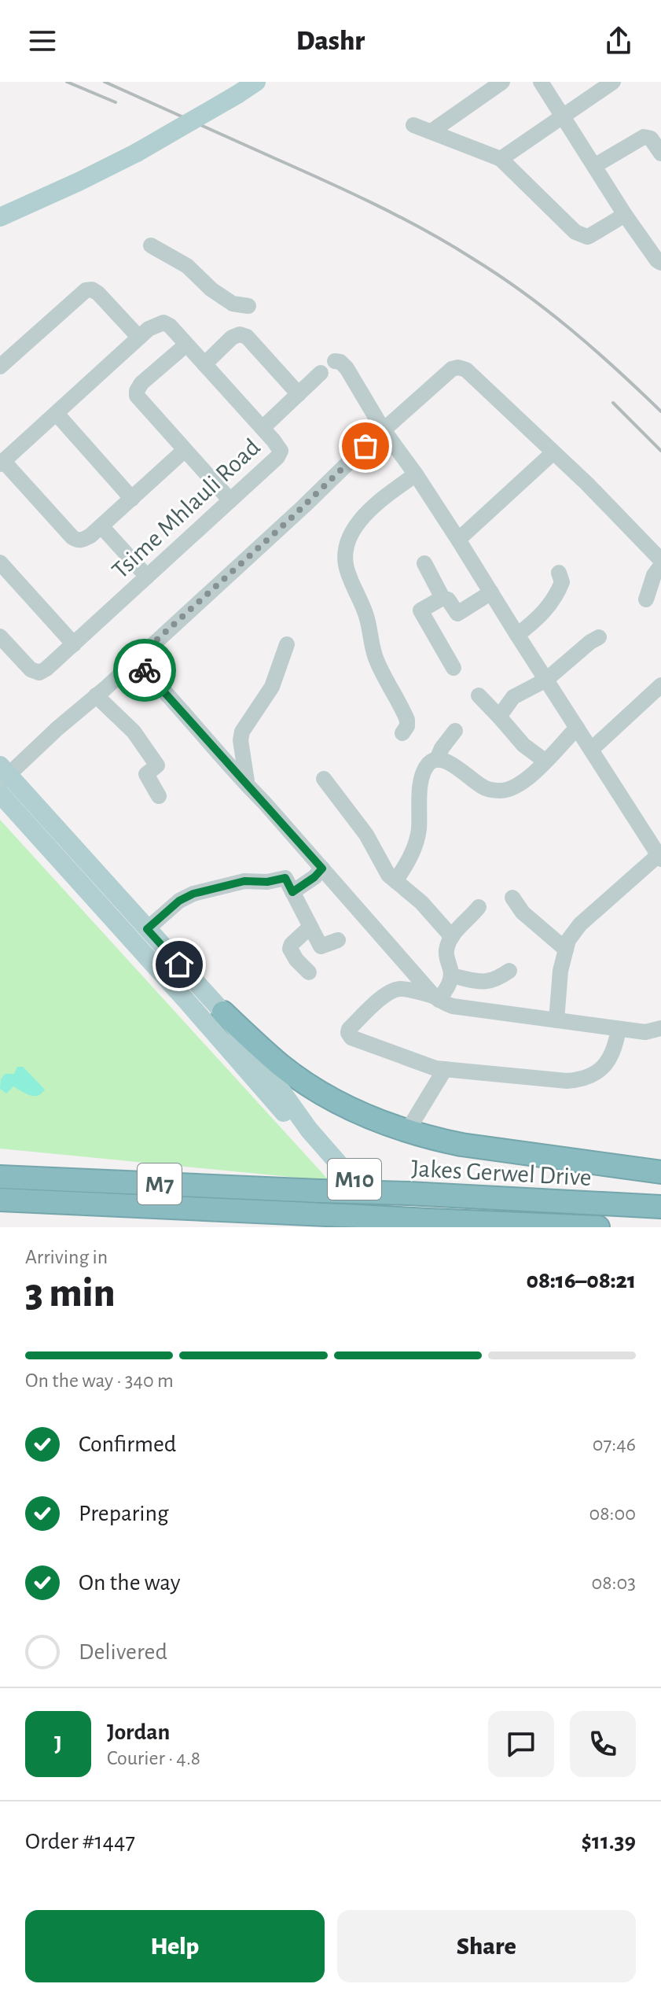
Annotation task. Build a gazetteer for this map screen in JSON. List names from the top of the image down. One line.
{"streets":{"highway":["Jakes Gerwel Drive","M7"],"main road":["M10"],"street":["Tsime Mhlauli Road"]},"page":{"header":"Dashr","heading":["3 min","Arriving in","08:16–08:21"],"panel":["Jordan","Courier · 4.8","Order #1447","$11.39"],"bar":"On the way · 340 m","list":[["Confirmed","07:46"],["Preparing","08:00"],["On the way","08:03"],"Delivered"],"round":"J","buttons":["Help","Share"]}}
